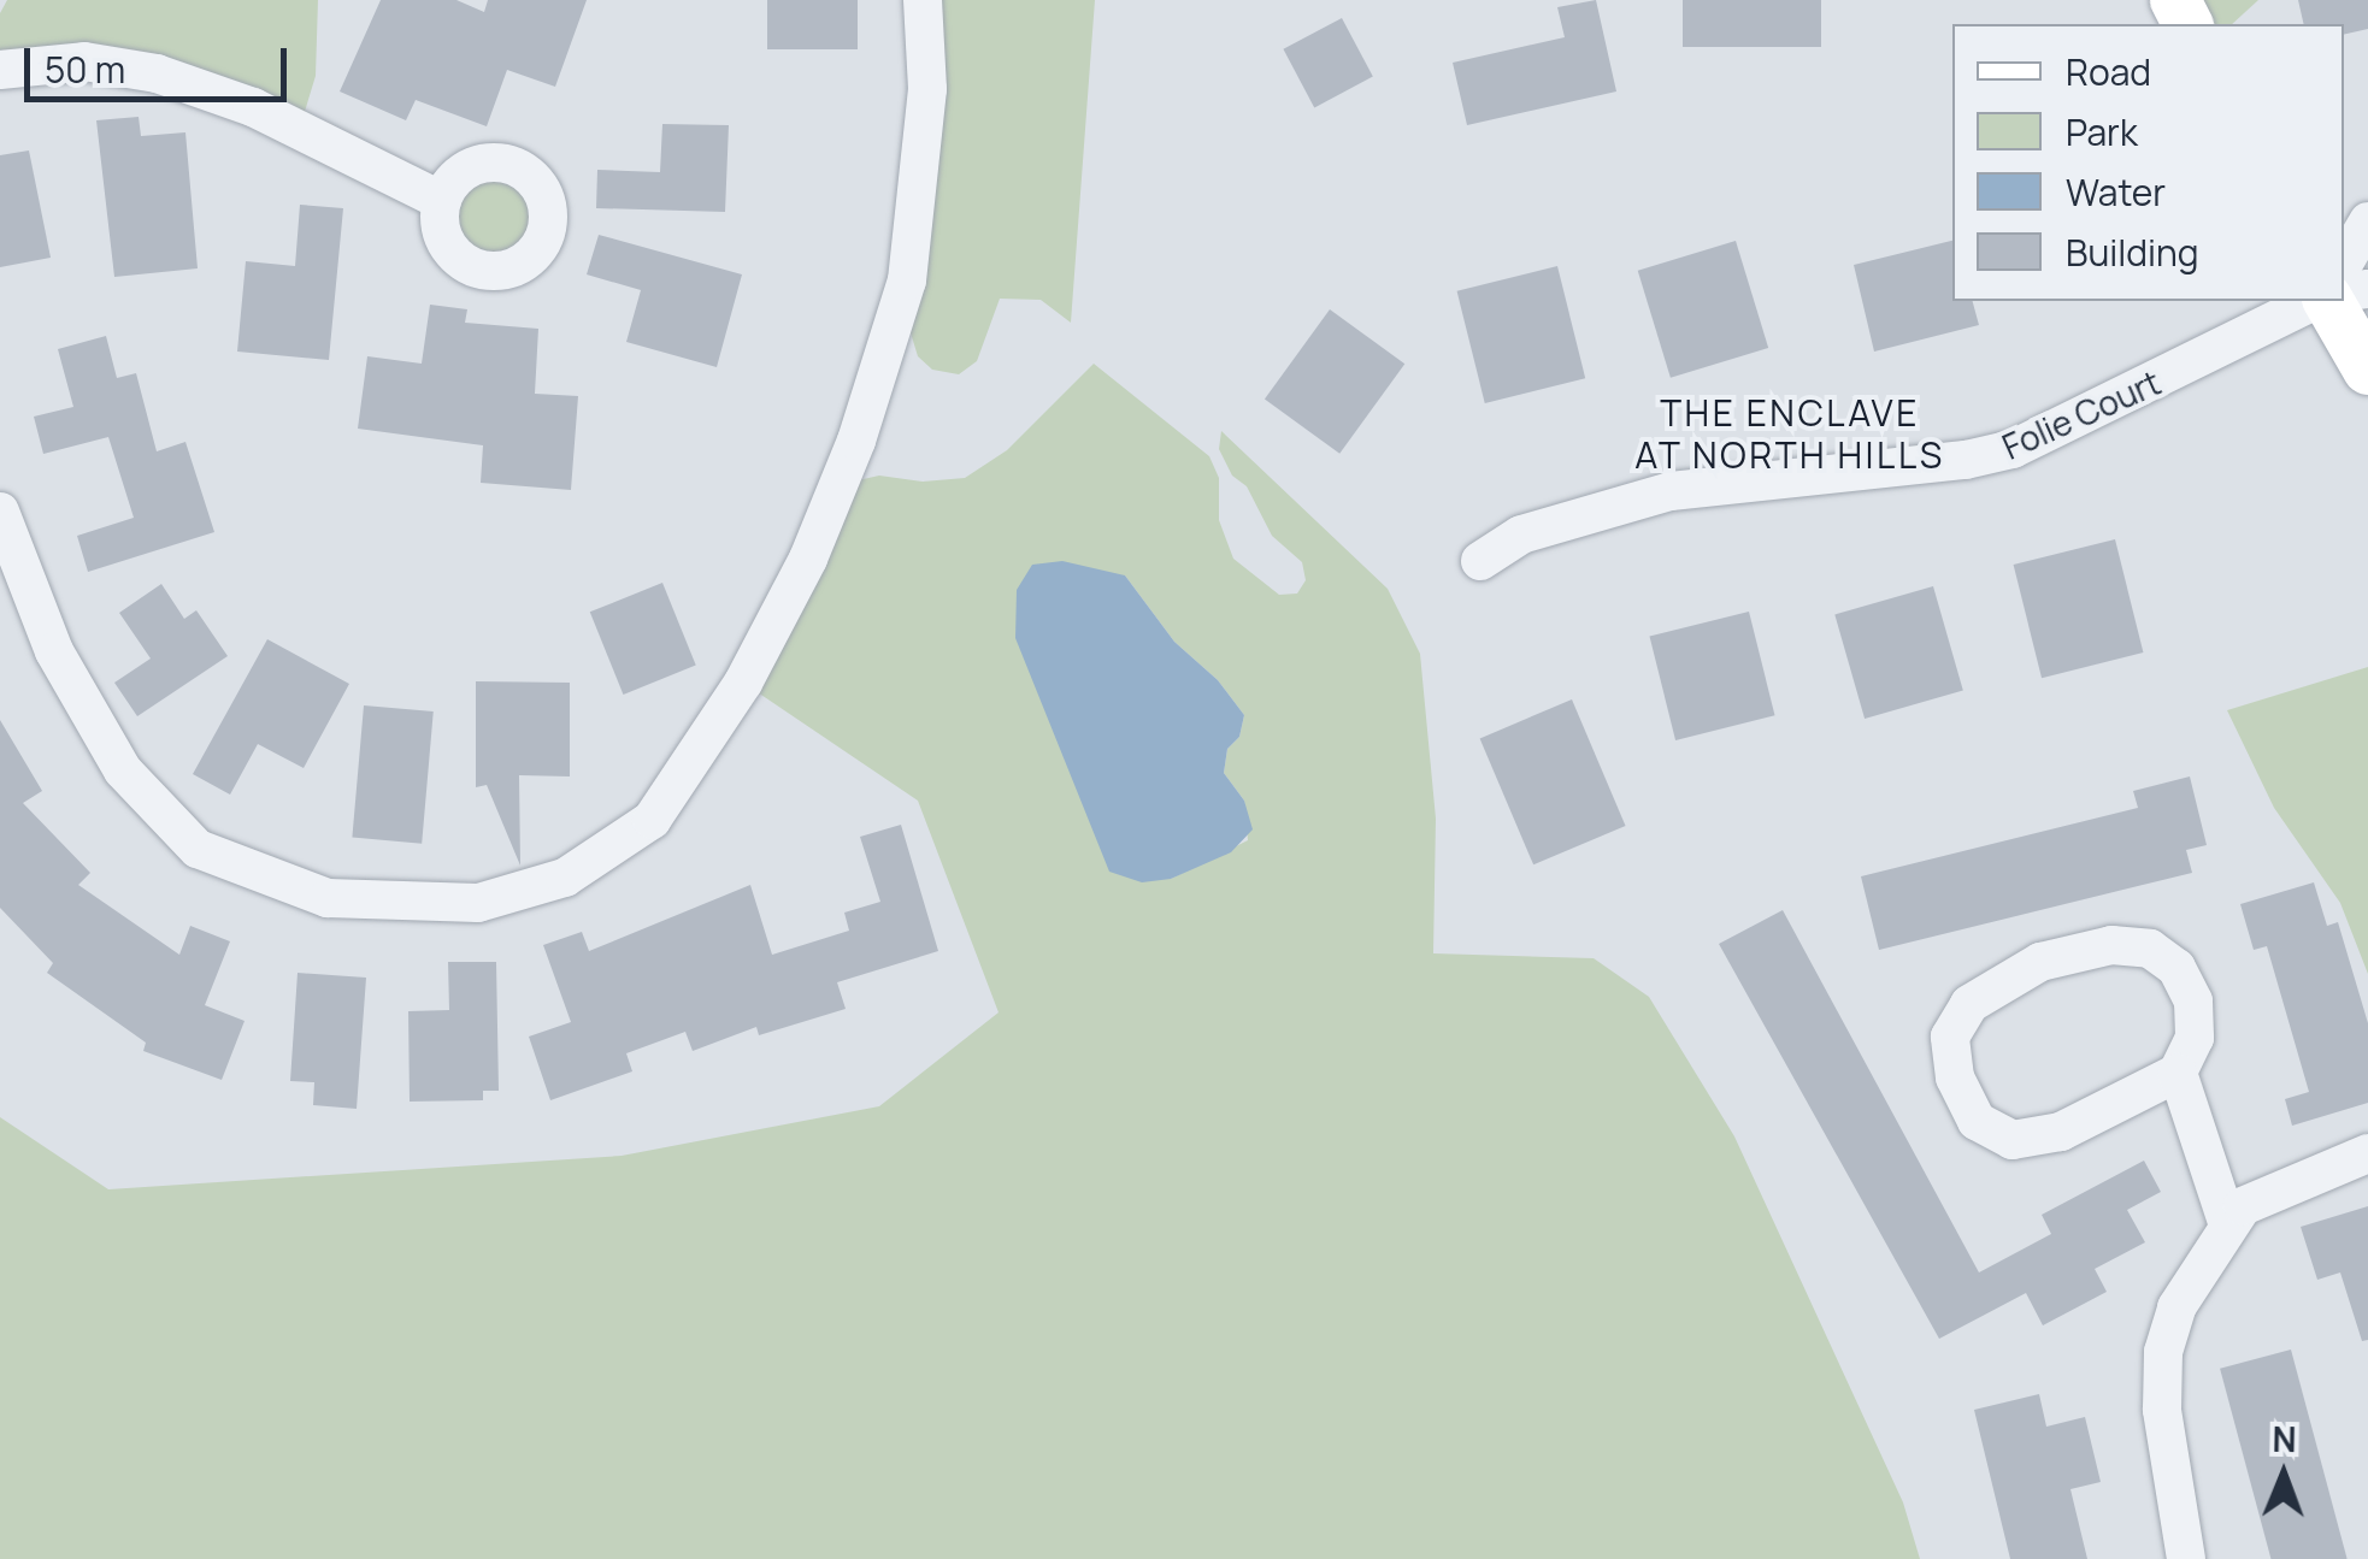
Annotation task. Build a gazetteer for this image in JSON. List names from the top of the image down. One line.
{"streets":{"street":["Folie Court"]},"districts":["THE ENCLAVE AT NORTH HILLS"],"legend":["Road","Park","Water","Building"],"scale_bar":"50 m","north":"top"}
